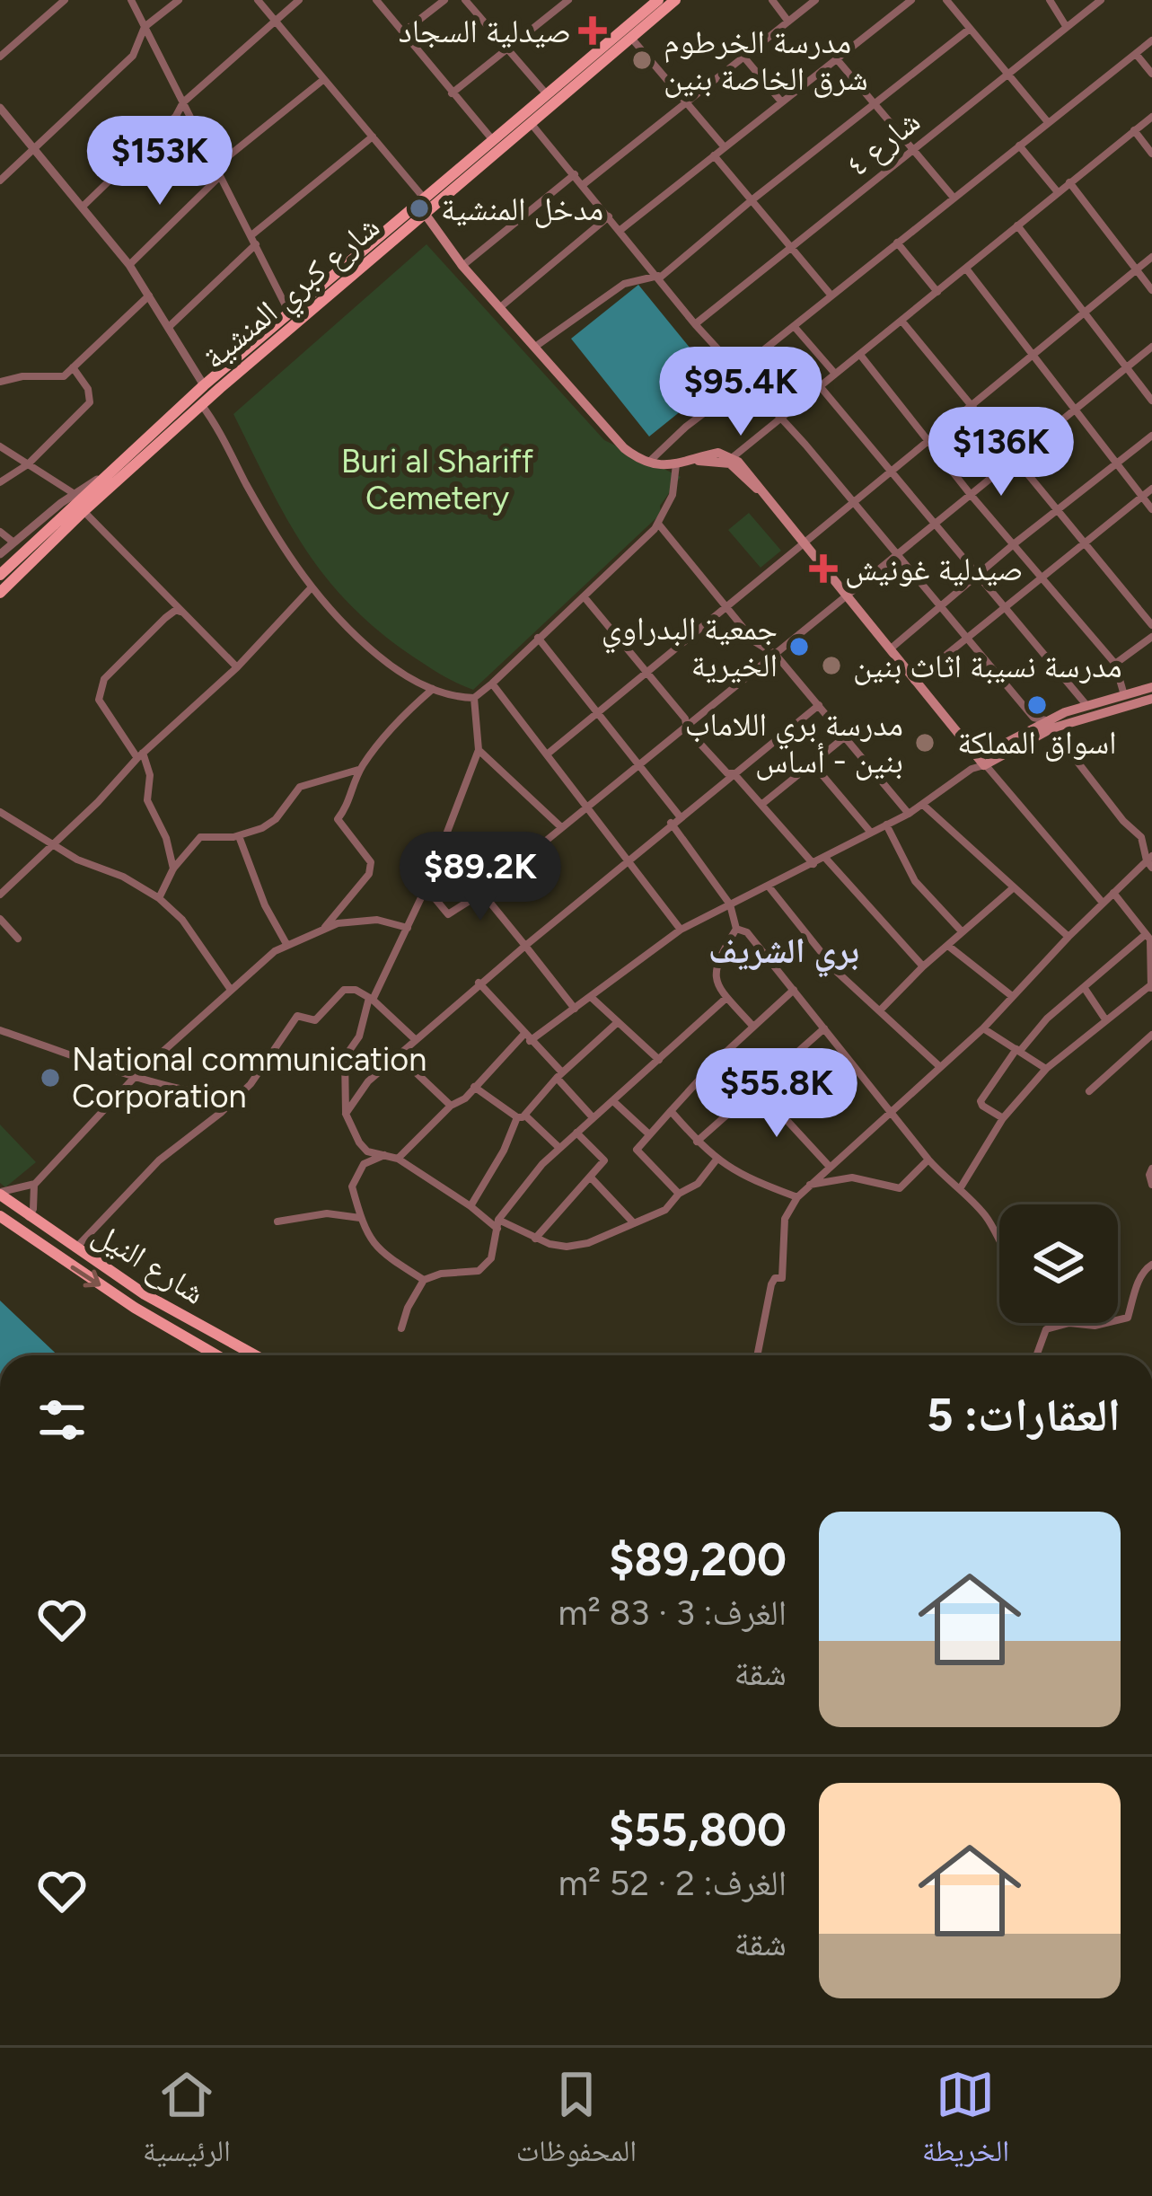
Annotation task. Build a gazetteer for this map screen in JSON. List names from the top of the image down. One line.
{"streets":{"main road":["شارع كبري المنشية","شارع النيل"],"street":["شارع ٤"]},"districts":["بري الشريف"],"parks":["Buri al Shariff Cemetery"],"places":{"health":["صيدلية السجاد","صيدلية غونيش"],"other":["مدرسة الخرطوم شرق الخاصة بنين","مدخل المنشية","جمعية البدراوي الخيرية","مدرسة نسيبة اثاث بنين","اسواق المملكة","مدرسة بري اللاماب بنين - أساس","National communication Corporation"]},"page":{"price":["$153K","$95.4K","$136K","$89.2K","$55.8K"],"heading":"العقارات: 5","list":[{"name":"$89,200","note":"الغرف: 3 · 83 m² · شقة"},{"name":"$55,800","note":"الغرف: 2 · 52 m² · شقة"}],"tabs":["الخريطة","المحفوظات","الرئيسية"]}}
